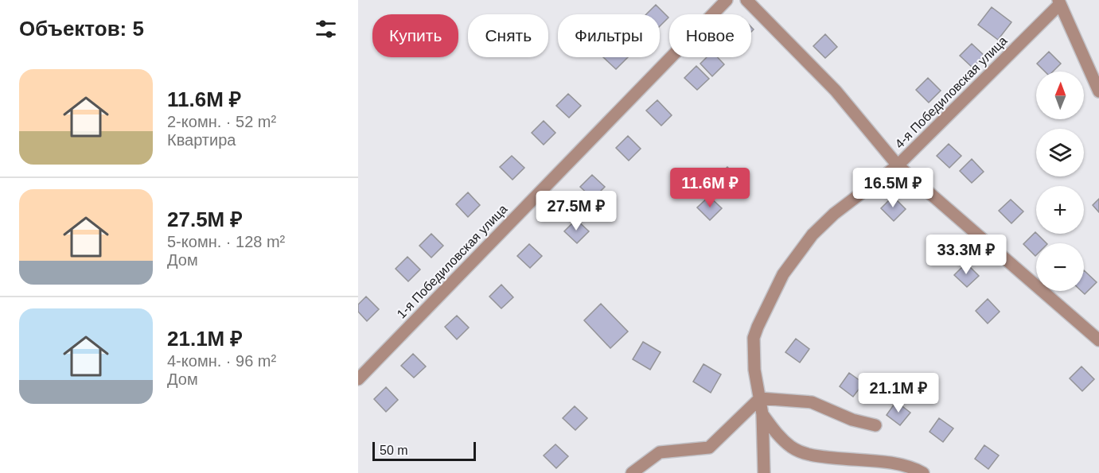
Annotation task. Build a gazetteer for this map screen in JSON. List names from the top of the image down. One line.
{"streets":{"street":["4-я Победиловская улица","1-я Победиловская улица"]},"scale_bar":"50 m","north":"top","page":{"heading":"Объектов: 5","chip":["Купить","Снять","Фильтры","Новое"],"list":[{"name":"11.6M ₽","note":"2-комн. · 52 m² · Квартира"},{"name":"27.5M ₽","note":"5-комн. · 128 m² · Дом"},{"name":"21.1M ₽","note":"4-комн. · 96 m² · Дом"}],"map_buttons":["+","−"],"price":["11.6M ₽","16.5M ₽","27.5M ₽","33.3M ₽","21.1M ₽"],"scale":"50 m"}}
